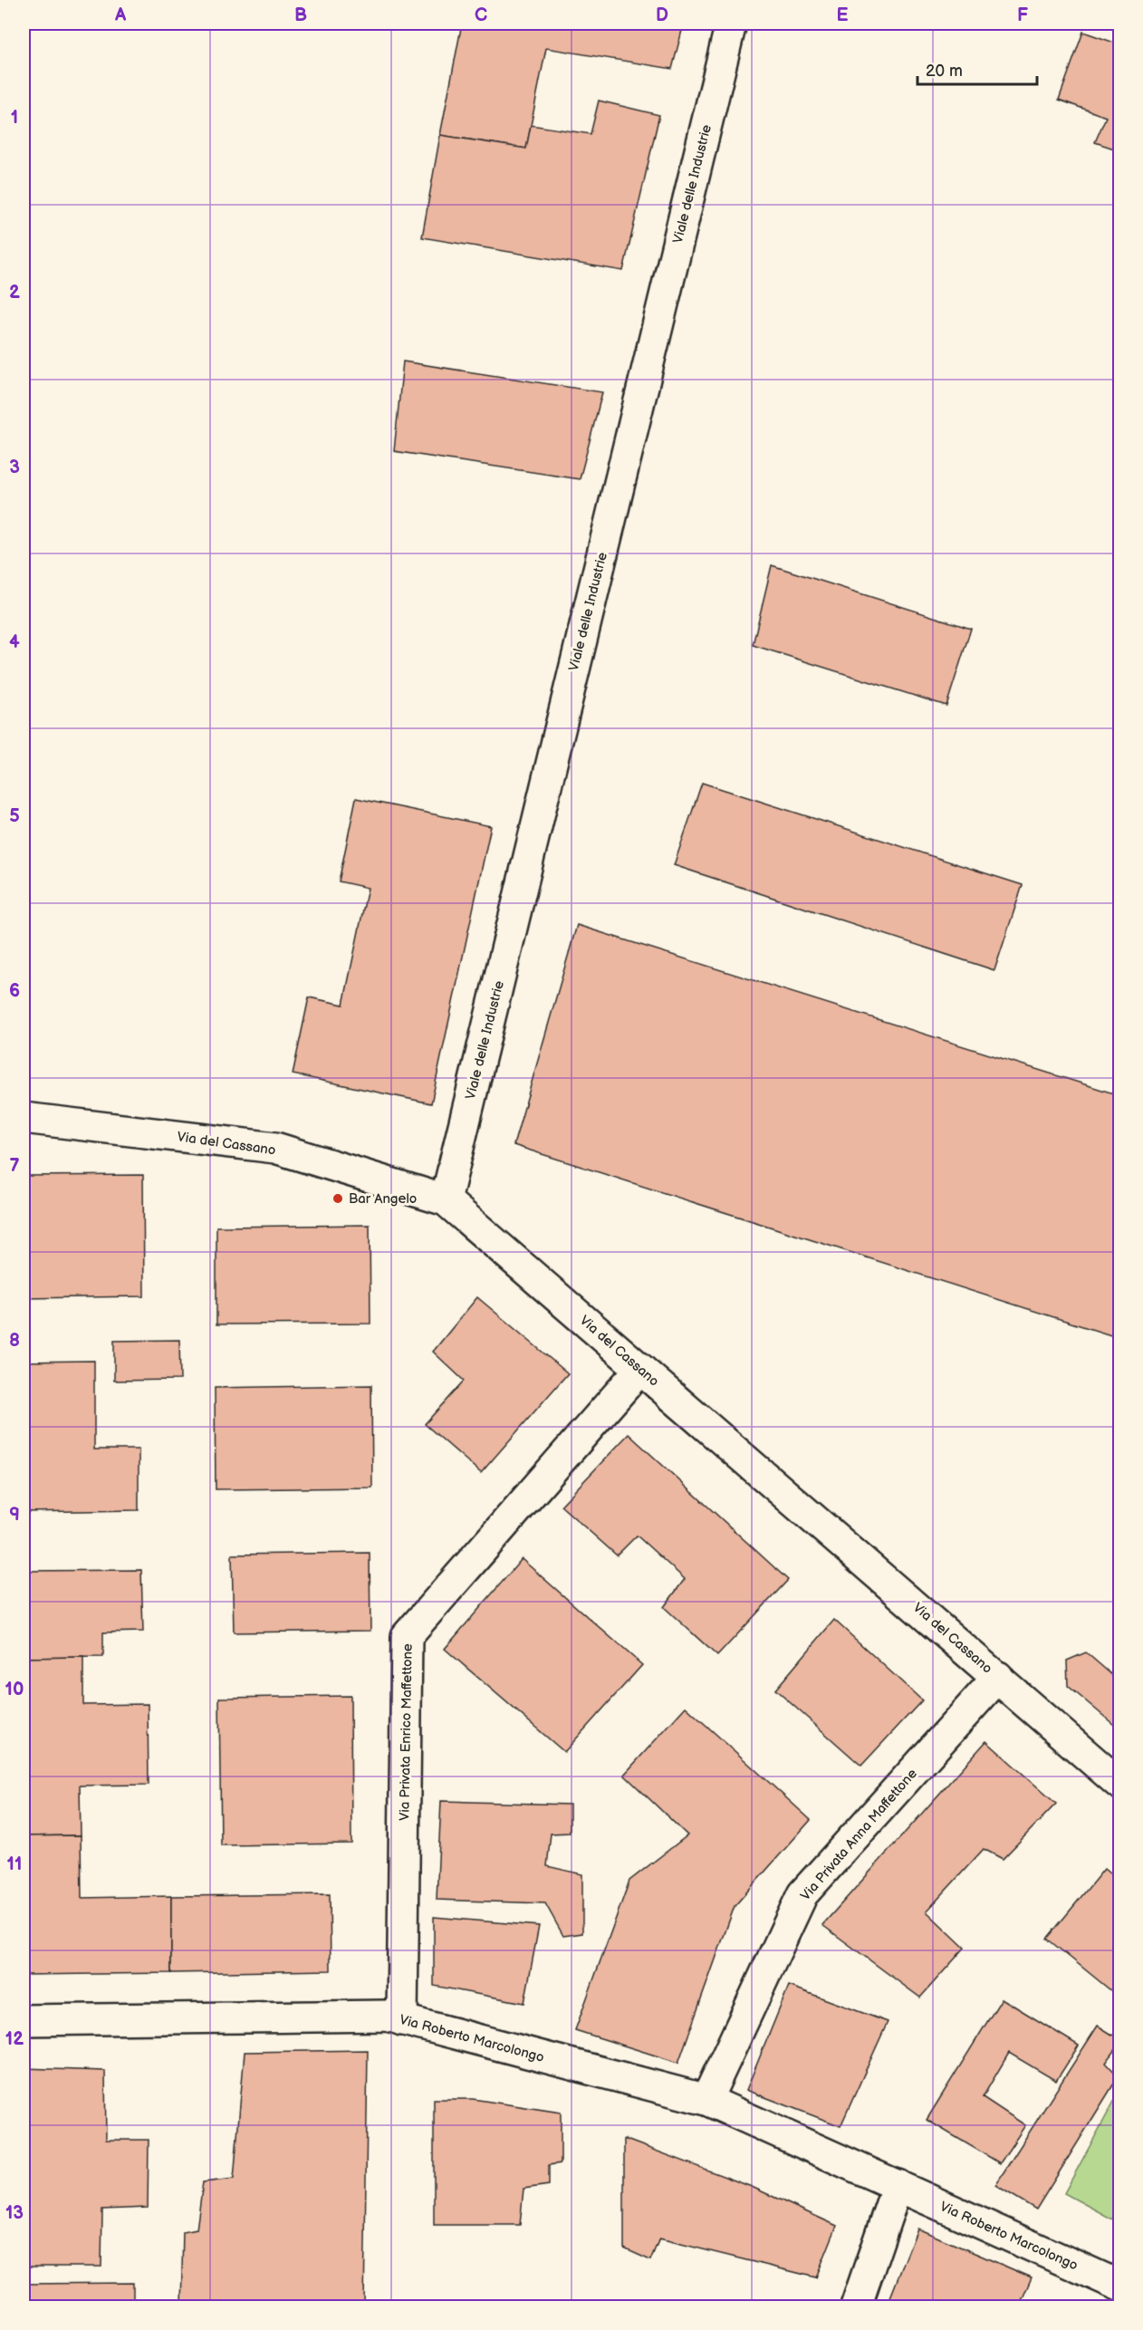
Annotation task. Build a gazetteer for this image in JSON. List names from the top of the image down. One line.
{"streets":{"street":["Viale delle Industrie","Via del Cassano","Via Privata Enrico Maffettone","Via Privata Anna Maffettone","Via Roberto Marcolongo"]},"crossings":[["Viale delle Industrie","Via del Cassano"],["Via del Cassano","Via Privata Enrico Maffettone"],["Via del Cassano","Via Privata Anna Maffettone"],["Via Privata Enrico Maffettone","Via Roberto Marcolongo"],["Via Privata Anna Maffettone","Via Roberto Marcolongo"]],"places":["Bar Angelo"],"scale_bar":"20 m","grid":{"columns":["A","B","C","D","E","F"],"rows":["1","2","3","4","5","6","7","8","9","10","11","12","13"]}}
